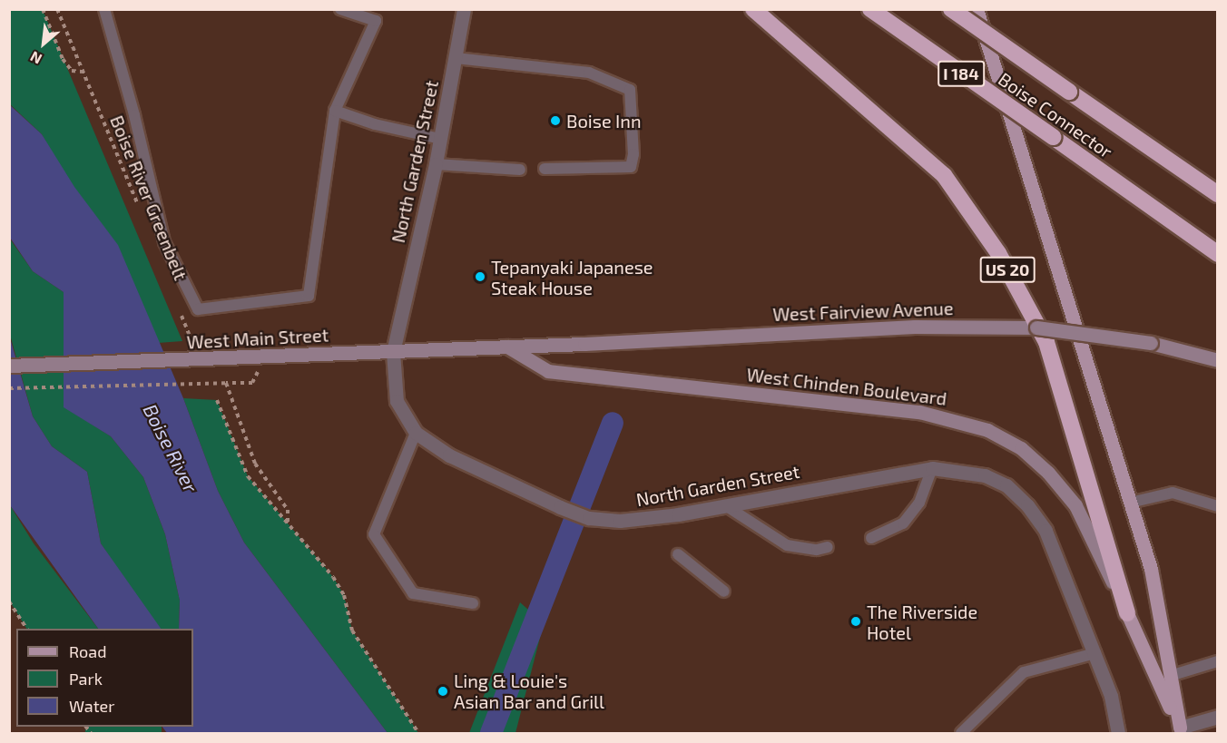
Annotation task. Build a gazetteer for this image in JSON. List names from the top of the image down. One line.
{"streets":{"highway":["I 184","Boise Connector","US 20"],"main road":["West Fairview Avenue","West Main Street","West Chinden Boulevard"],"street":["North Garden Street"],"path":["Boise River Greenbelt"]},"crossings":[["North Garden Street","West Main Street"],["US 20","West Chinden Boulevard"],["West Fairview Avenue","West Main Street"],["West Fairview Avenue","West Chinden Boulevard"],["West Main Street","West Chinden Boulevard"]],"water":["Boise River"],"places":["Boise Inn","Tepanyaki Japanese Steak House","The Riverside Hotel","Ling & Louie's Asian Bar and Grill"],"legend":["Road","Park","Water"],"north":"bottom left"}
